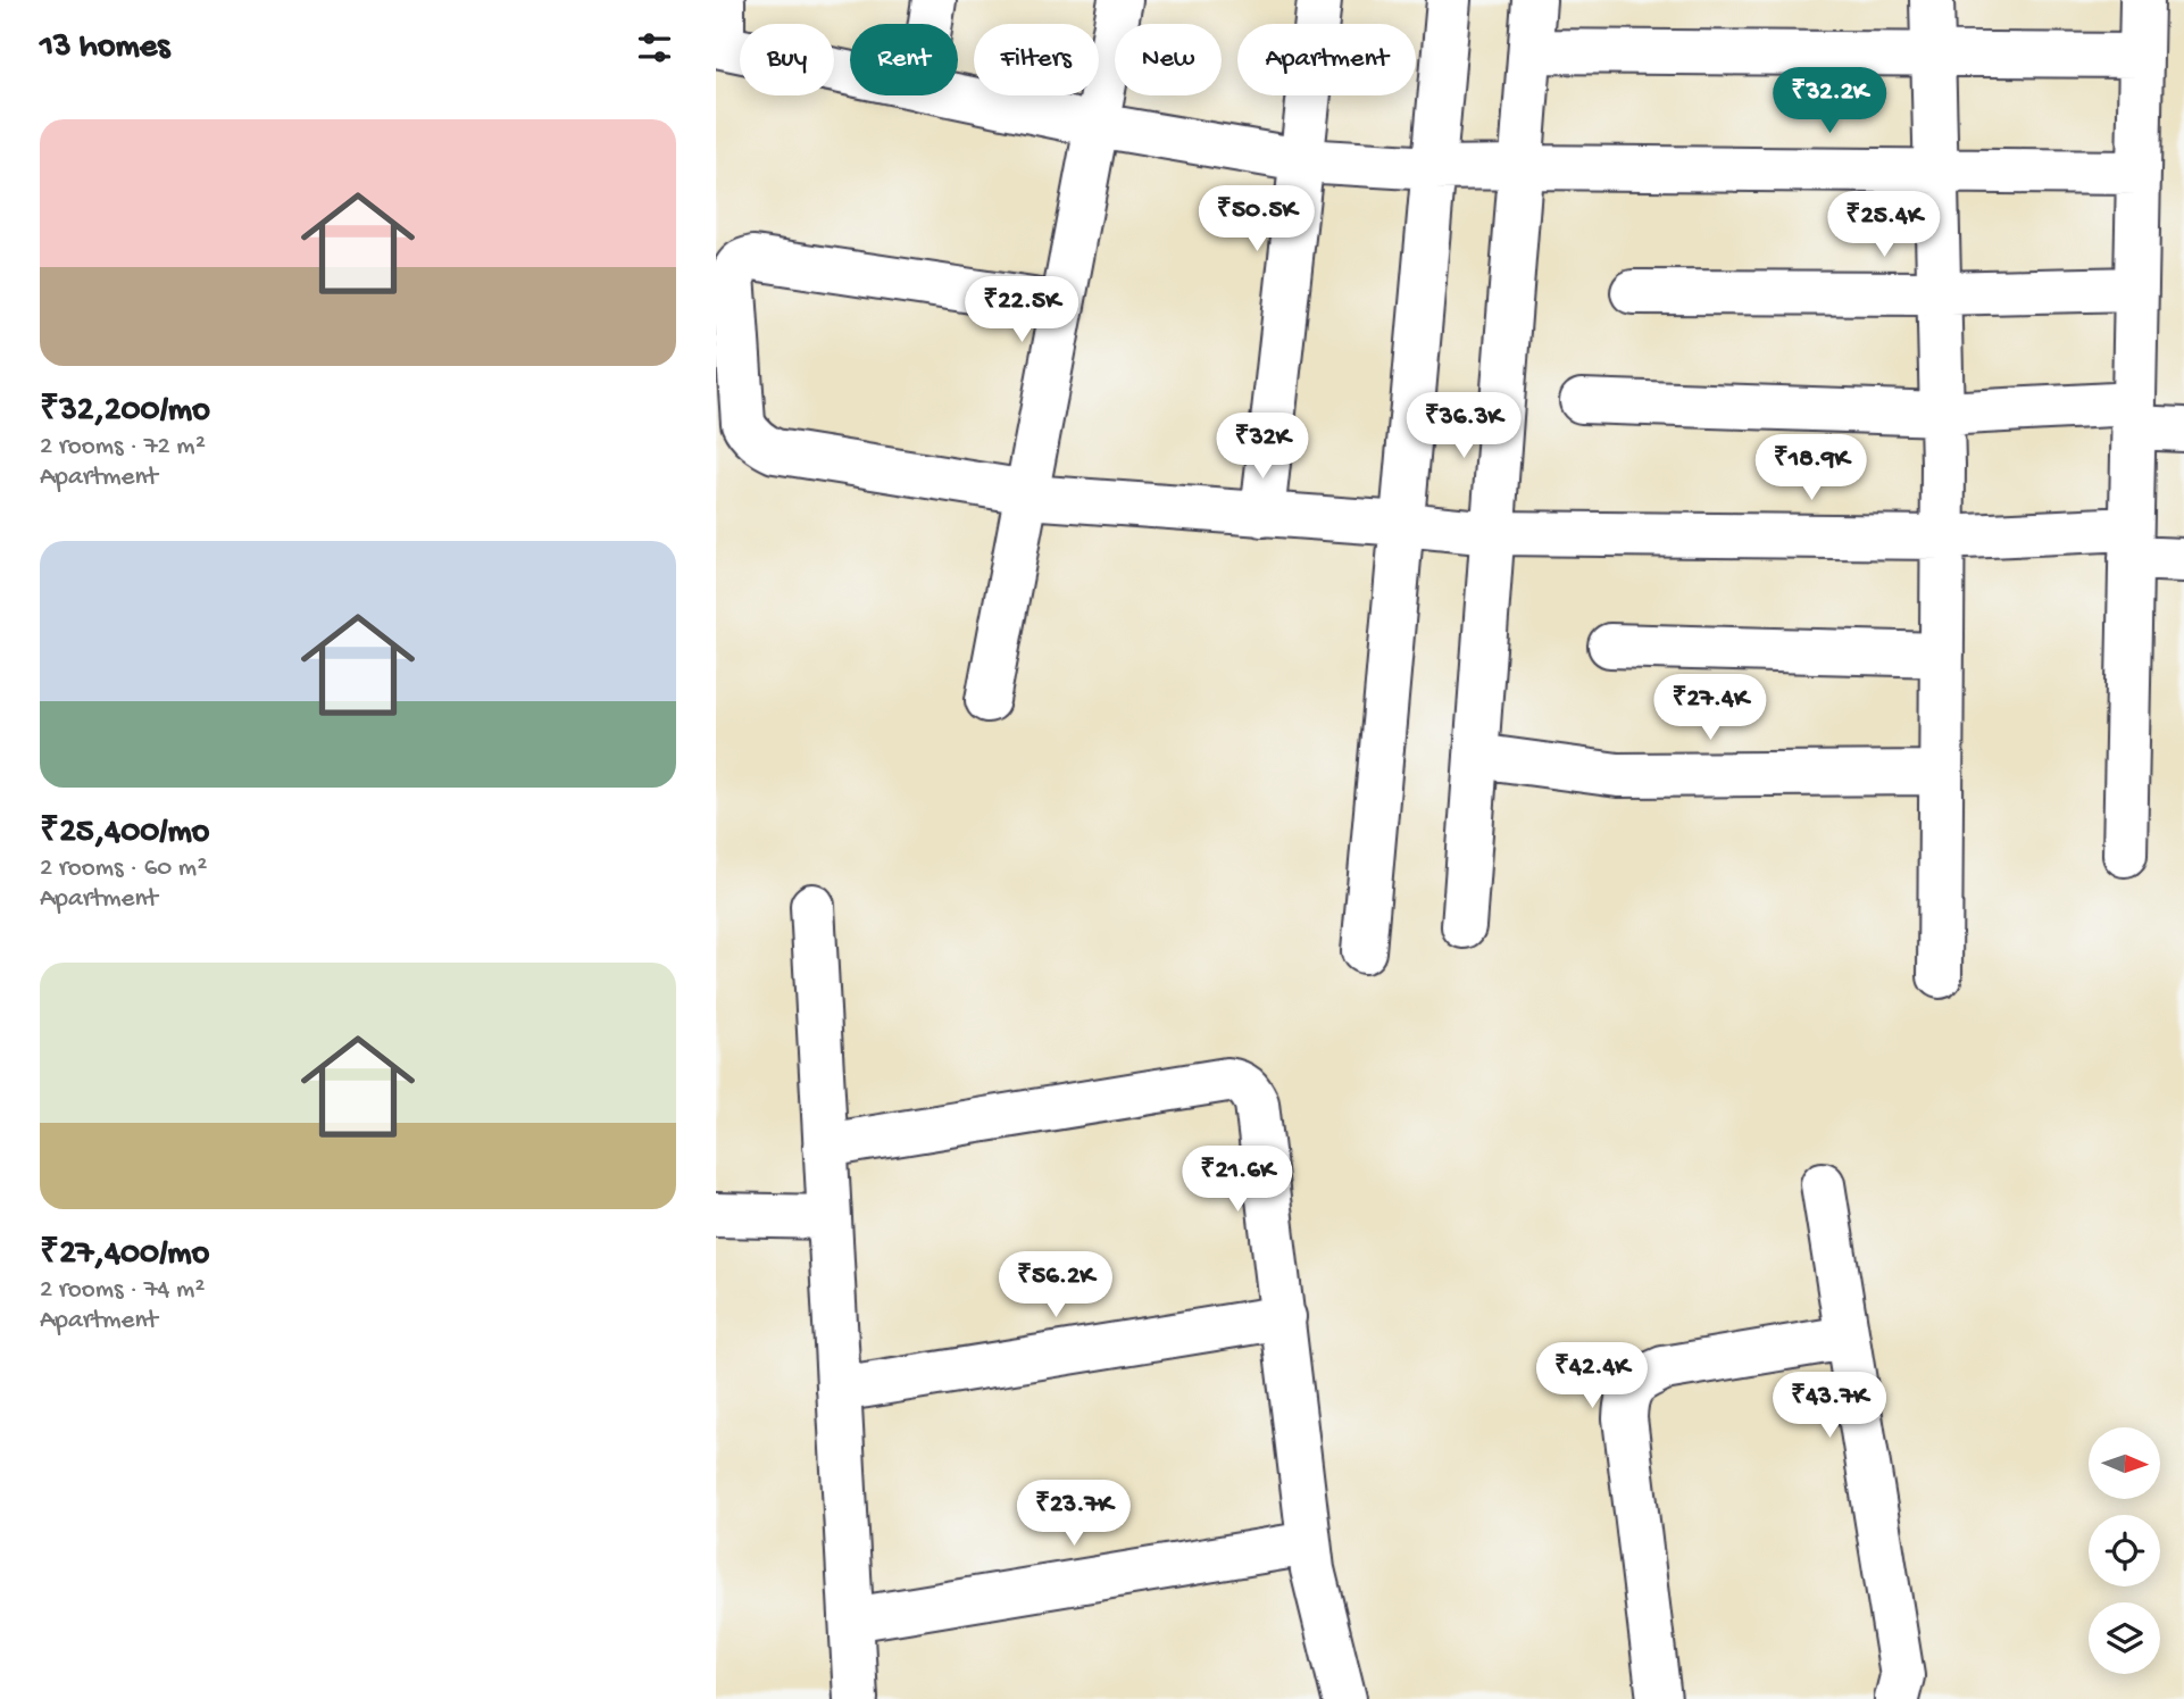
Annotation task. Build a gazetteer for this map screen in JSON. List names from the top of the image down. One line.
{"north":"right","page":{"heading":"13 homes","chip":["Buy","Rent","Filters","New","Apartment"],"price":["₹32.2K","₹50.5K","₹25.4K","₹22.5K","₹36.3K","₹32K","₹18.9K","₹27.4K","₹21.6K","₹56.2K","₹42.4K","₹43.7K","₹23.7K"],"list":[{"name":"₹32,200/mo","note":"2 rooms · 72 m² · Apartment"},{"name":"₹25,400/mo","note":"2 rooms · 60 m² · Apartment"},{"name":"₹27,400/mo","note":"2 rooms · 74 m² · Apartment"}]}}
